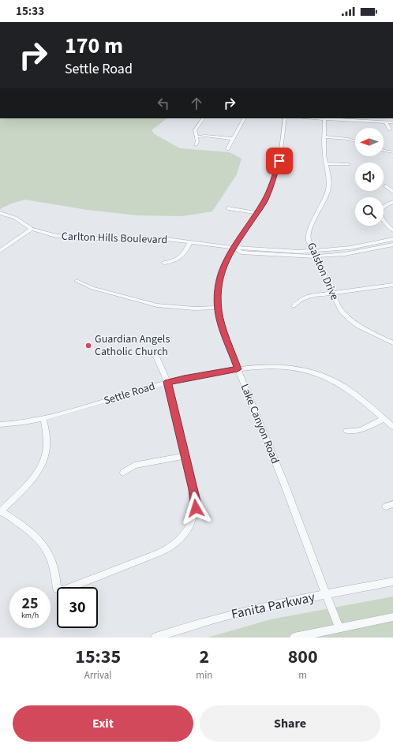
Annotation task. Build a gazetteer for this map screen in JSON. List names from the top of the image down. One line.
{"streets":{"street":["Carlton Hills Boulevard","Galston Drive","Settle Road","Lake Canyon Road","Fanita Parkway"]},"crossings":[["Carlton Hills Boulevard","Galston Drive"],["Carlton Hills Boulevard","Lake Canyon Road"],["Settle Road","Lake Canyon Road"],["Lake Canyon Road","Fanita Parkway"]],"places":["Guardian Angels Catholic Church"],"north":"left","page":{"status":"15:33","turn":["170 m","Settle Road"],"speed":"25 km/h","limit":"30","eta":["15:35","Arrival","2","min","800","m"],"buttons":["Exit","Share"]}}
